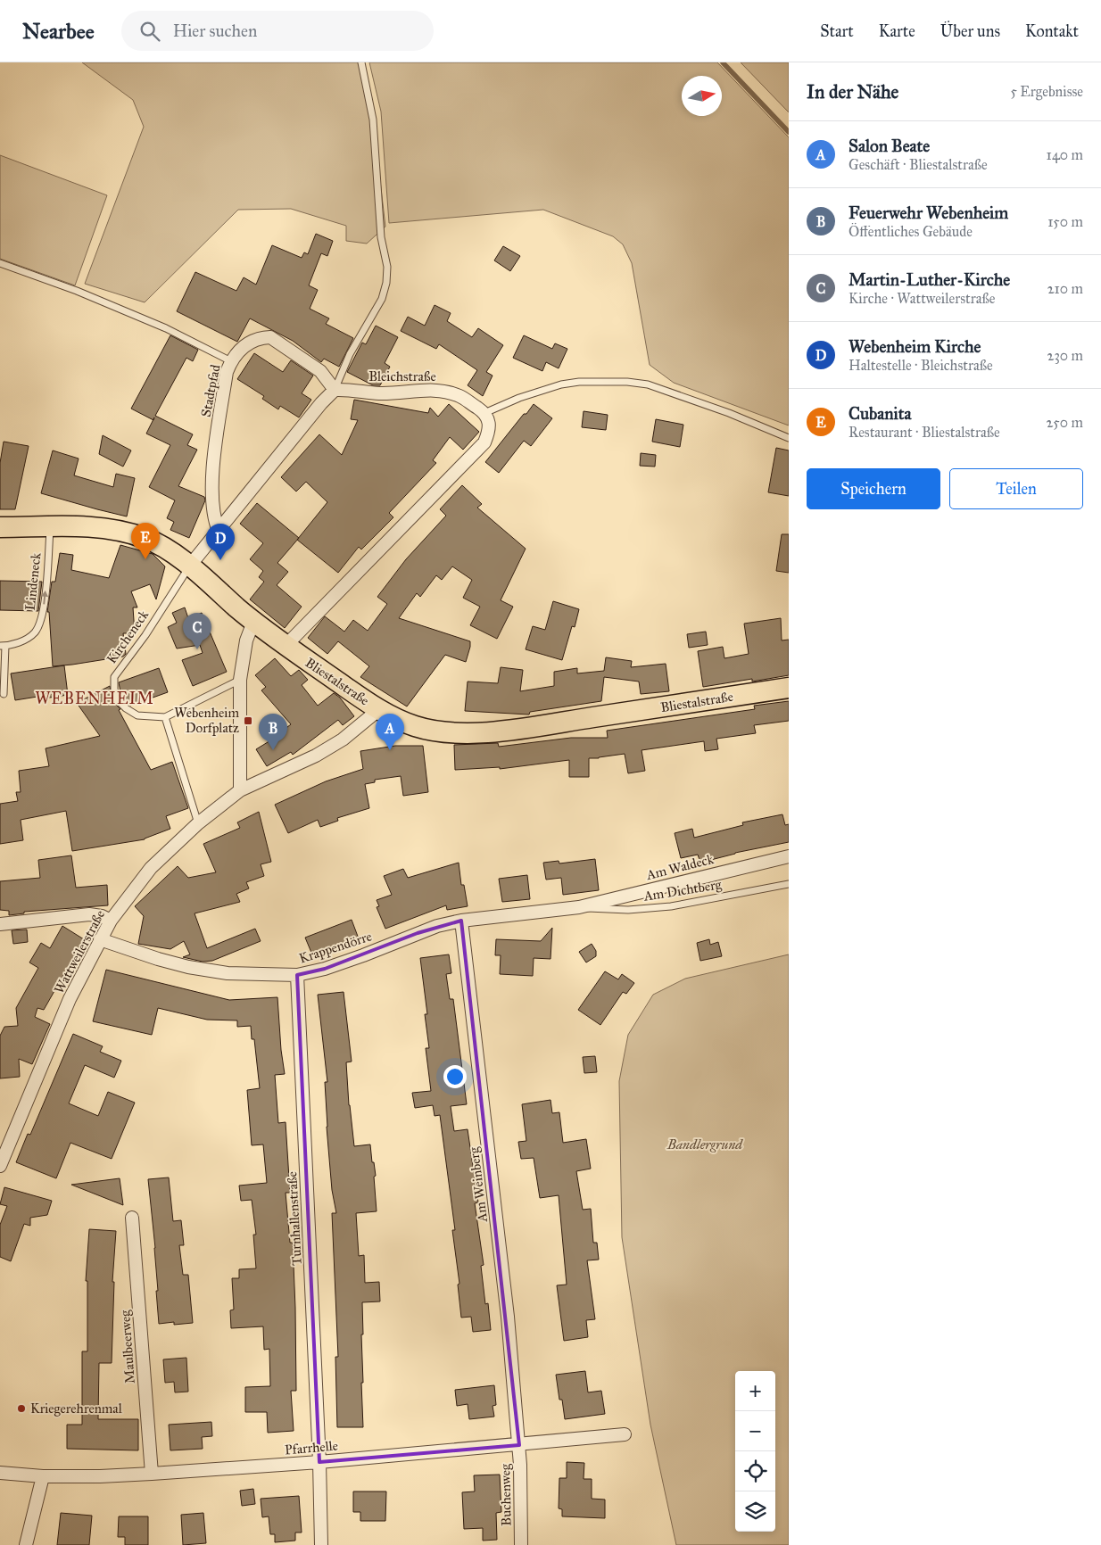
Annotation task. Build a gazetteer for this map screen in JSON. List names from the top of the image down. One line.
{"streets":{"main road":["Bliestalstraße"],"street":["Bleichstraße","Stadtpfad","Am Waldeck","Krappendörre","Wattweilerstraße","Am Weinberg","Turnhallenstraße","Maulbeerweg","Pfarrhelle","Buchenweg"],"lane":["Lindeneck","Kircheneck","Am Dichtberg"]},"crossings":[["Bleichstraße","Stadtpfad"],["Lindeneck","Bliestalstraße"],["Kircheneck","Bliestalstraße"],["Bliestalstraße","Wattweilerstraße"],["Am Waldeck","Am Dichtberg"],["Am Waldeck","Krappendörre"],["Am Dichtberg","Krappendörre"],["Krappendörre","Wattweilerstraße"],["Krappendörre","Am Weinberg"],["Krappendörre","Turnhallenstraße"],["Am Weinberg","Pfarrhelle"],["Am Weinberg","Buchenweg"],["Turnhallenstraße","Pfarrhelle"],["Maulbeerweg","Pfarrhelle"],["Pfarrhelle","Buchenweg"]],"one_way":["Lindeneck"],"districts":["WEBENHEIM"],"parks":["Bandlergrund"],"places":{"transit":["Webenheim Dorfplatz"],"other":["Kriegerehrenmal"]},"north":"right","page":{"header":"Nearbee","search":"Hier suchen","nav":["Start","Karte","Über uns","Kontakt"],"heading":["In der Nähe","5 Ergebnisse"],"list":[{"mark":"A","name":"Salon Beate","note":"Geschäft · Bliestalstraße","value":"140 m"},{"mark":"B","name":"Feuerwehr Webenheim","note":"Öffentliches Gebäude","value":"150 m"},{"mark":"C","name":"Martin-Luther-Kirche","note":"Kirche · Wattweilerstraße","value":"210 m"},{"mark":"D","name":"Webenheim Kirche","note":"Haltestelle · Bleichstraße","value":"230 m"},{"mark":"E","name":"Cubanita","note":"Restaurant · Bliestalstraße","value":"250 m"}],"buttons":["Speichern","Teilen"],"pins":["E","D","C","A","B"],"map_buttons":["+","−"]}}
